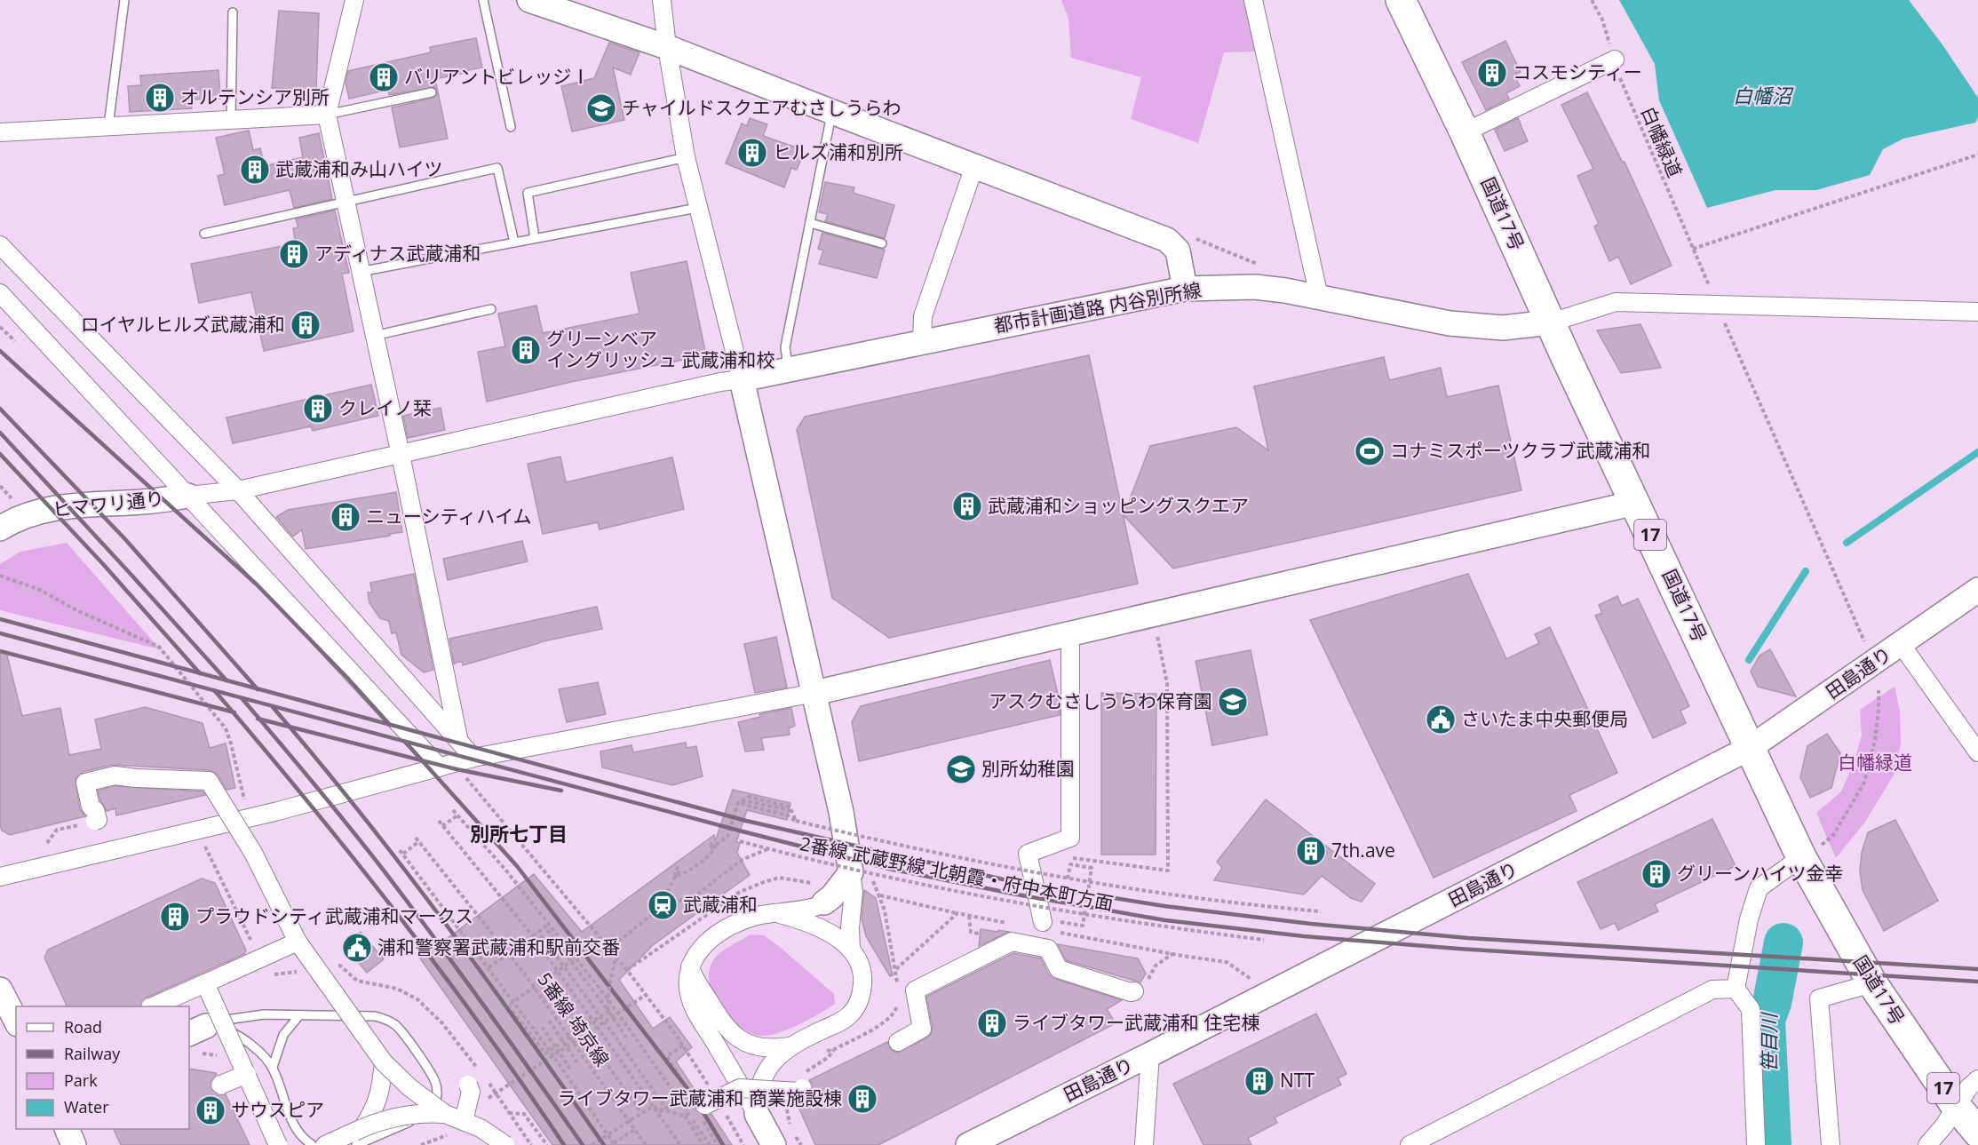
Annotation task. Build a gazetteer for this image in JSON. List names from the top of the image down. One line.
{"streets":{"highway":["国道17号","17"],"street":["都市計画道路 内谷別所線","ヒマワリ通り","田島通り"],"path":["白幡緑道","2番線 武蔵野線 北朝霞・府中本町方面","5番線 埼京線"]},"crossings":[["国道17号","都市計画道路 内谷別所線"],["国道17号","田島通り"]],"districts":["別所七丁目"],"water":["白幡沼","笹目川"],"parks":["白幡緑道"],"places":{"building":["コスモシティー","バリアントビレッジⅠ","オルテンシア別所","ヒルズ浦和別所","武蔵浦和み山ハイツ","アディナス武蔵浦和","ロイヤルヒルズ武蔵浦和","グリーンベア イングリッシュ 武蔵浦和校","クレイノ栞","武蔵浦和ショッピングスクエア","ニューシティハイム","7th.ave","グリーンハイツ金幸","プラウドシティ武蔵浦和マークス","ライブタワー武蔵浦和 住宅棟","NTT","ライブタワー武蔵浦和 商業施設棟","サウスピア"],"school or university":["チャイルドスクエアむさしうらわ","アスクむさしうらわ保育園","別所幼稚園"],"sports":["コナミスポーツクラブ武蔵浦和"],"public building":["さいたま中央郵便局","浦和警察署武蔵浦和駅前交番"],"station":["武蔵浦和"]},"legend":["Road","Railway","Park","Water"]}
